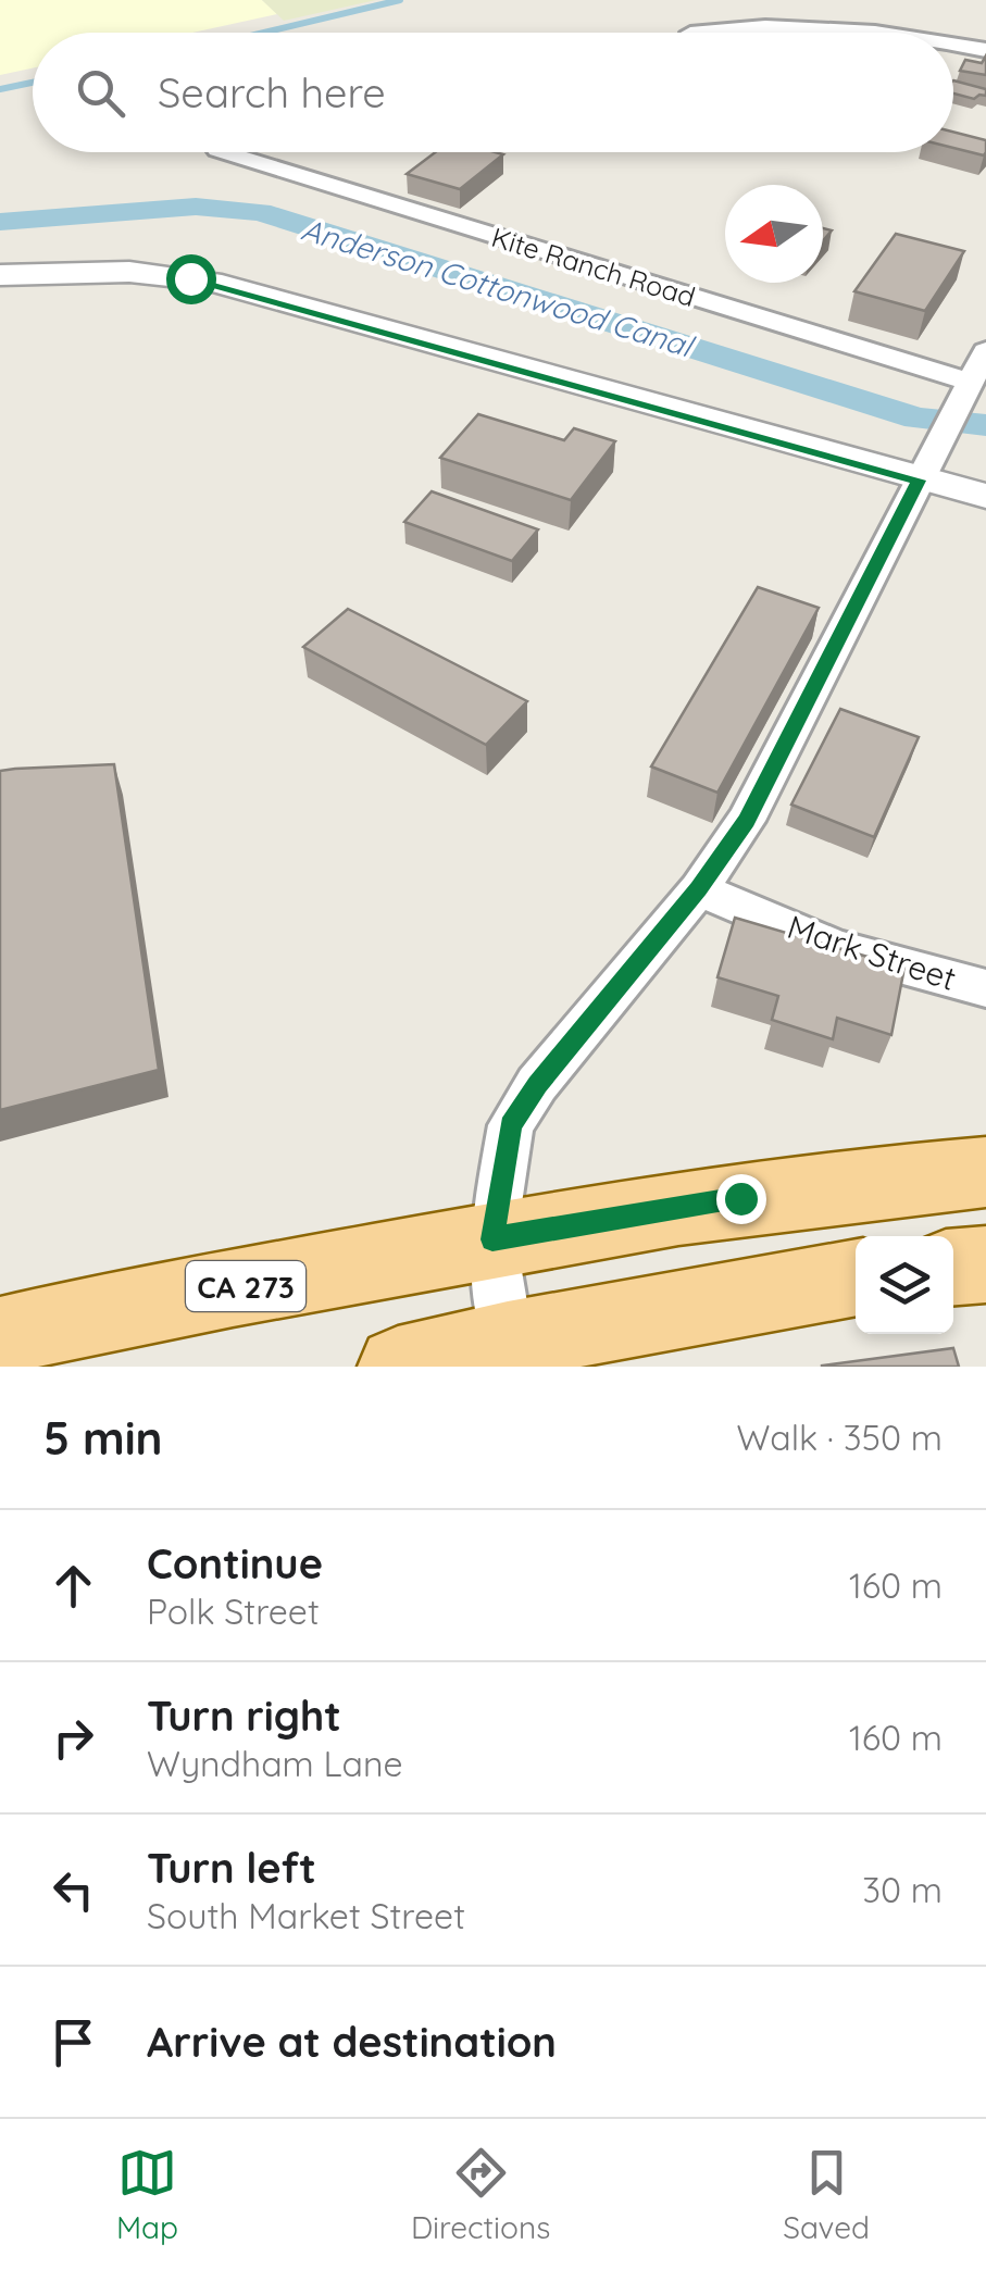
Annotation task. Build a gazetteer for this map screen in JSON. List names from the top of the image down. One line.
{"streets":{"main road":["CA 273"],"street":["Kite Ranch Road","Mark Street"]},"water":["Anderson Cottonwood Canal"],"north":"left","page":{"search":"Search here","heading":["5 min","Walk · 350 m"],"list":[["Continue","Polk Street","160 m"],["Turn right","Wyndham Lane","160 m"],["Turn left","South Market Street","30 m"],"Arrive at destination"],"nav":["Map","Directions","Saved"]}}
